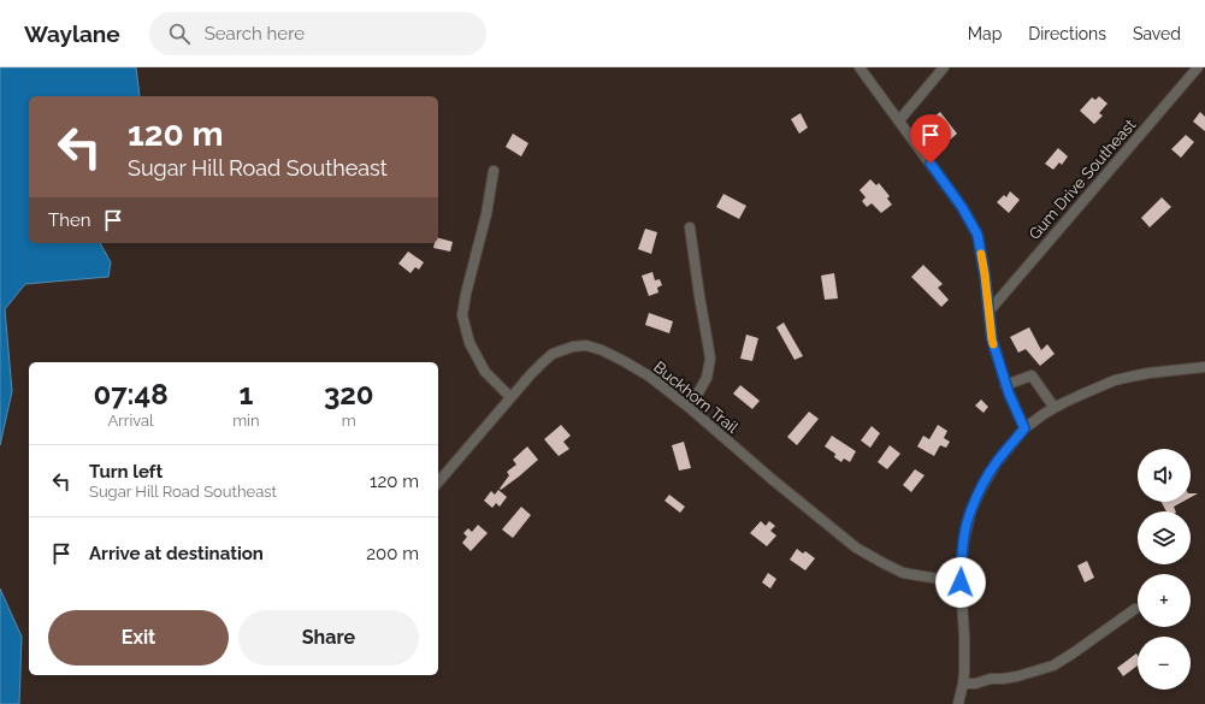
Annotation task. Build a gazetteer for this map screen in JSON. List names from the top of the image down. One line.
{"streets":{"street":["Gum Drive Southeast","Buckhorn Trail"]},"page":{"header":"Waylane","search":"Search here","nav":["Map","Directions","Saved"],"turn":["120 m","Sugar Hill Road Southeast"],"then":"Then","eta":["07:48","Arrival","1","min","320","m"],"list":[{"name":"Turn left","note":"Sugar Hill Road Southeast","value":"120 m"},{"name":"Arrive at destination","value":"200 m"}],"map_buttons":["+","−"],"buttons":["Exit","Share"]}}
